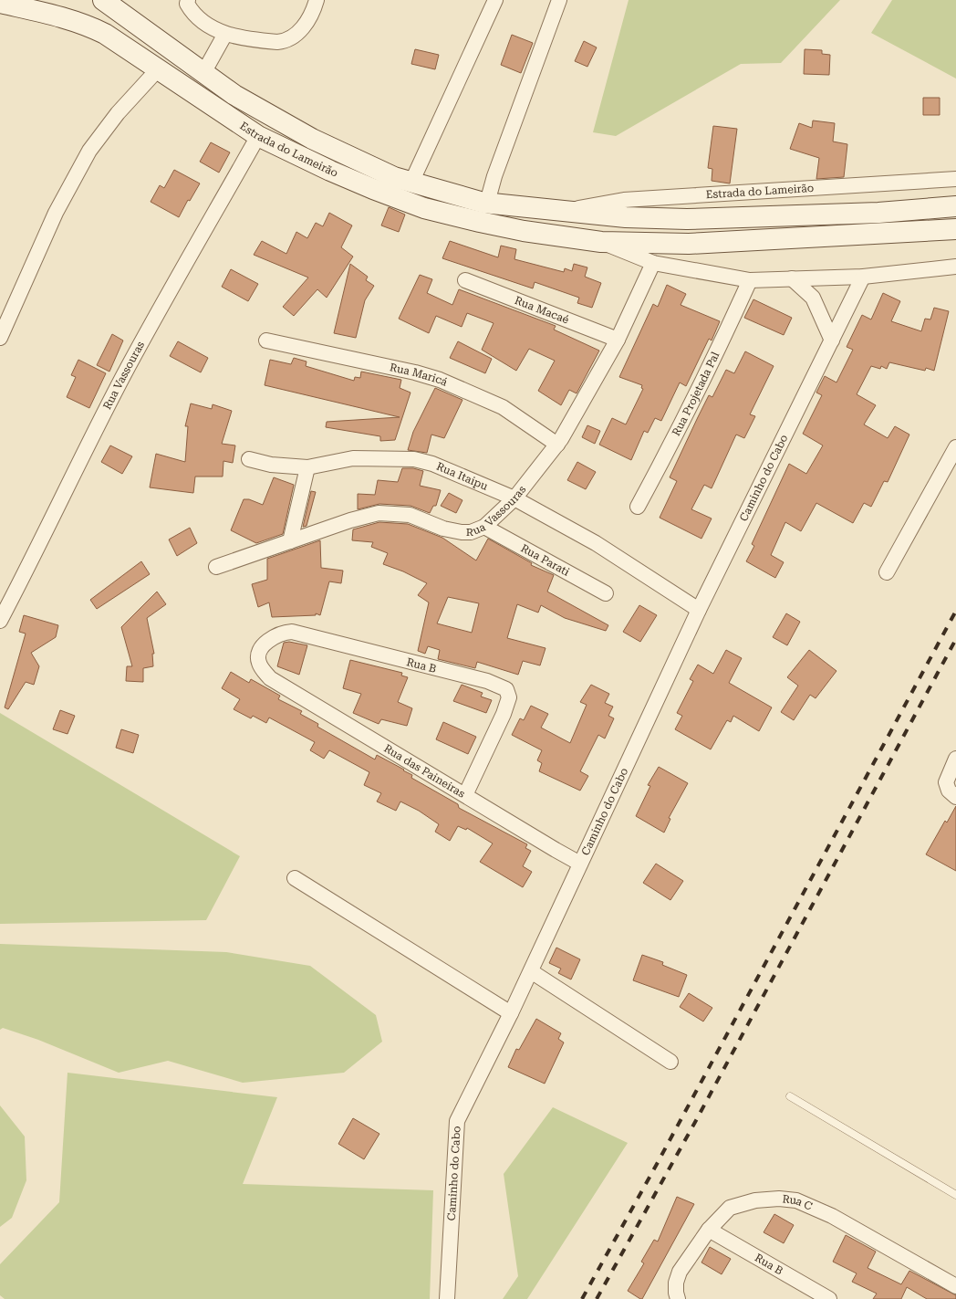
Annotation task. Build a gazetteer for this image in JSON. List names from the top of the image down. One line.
{"streets":{"main road":["Estrada do Lameirão"],"street":["Rua Macaé","Rua Vassouras","Rua Maricá","Rua Projetada Pal","Rua Itaipu","Caminho do Cabo","Rua Parati","Rua B","Rua das Paineiras","Rua C"]},"crossings":[["Estrada do Lameirão","Rua Vassouras"],["Estrada do Lameirão","Rua Projetada Pal"],["Estrada do Lameirão","Caminho do Cabo"],["Rua Macaé","Rua Vassouras"],["Rua Vassouras","Rua Maricá"],["Rua Vassouras","Rua Itaipu"],["Rua Vassouras","Rua Parati"],["Rua Itaipu","Caminho do Cabo"],["Caminho do Cabo","Rua das Paineiras"],["Rua B","Rua das Paineiras"],["Rua B","Rua C"]]}
